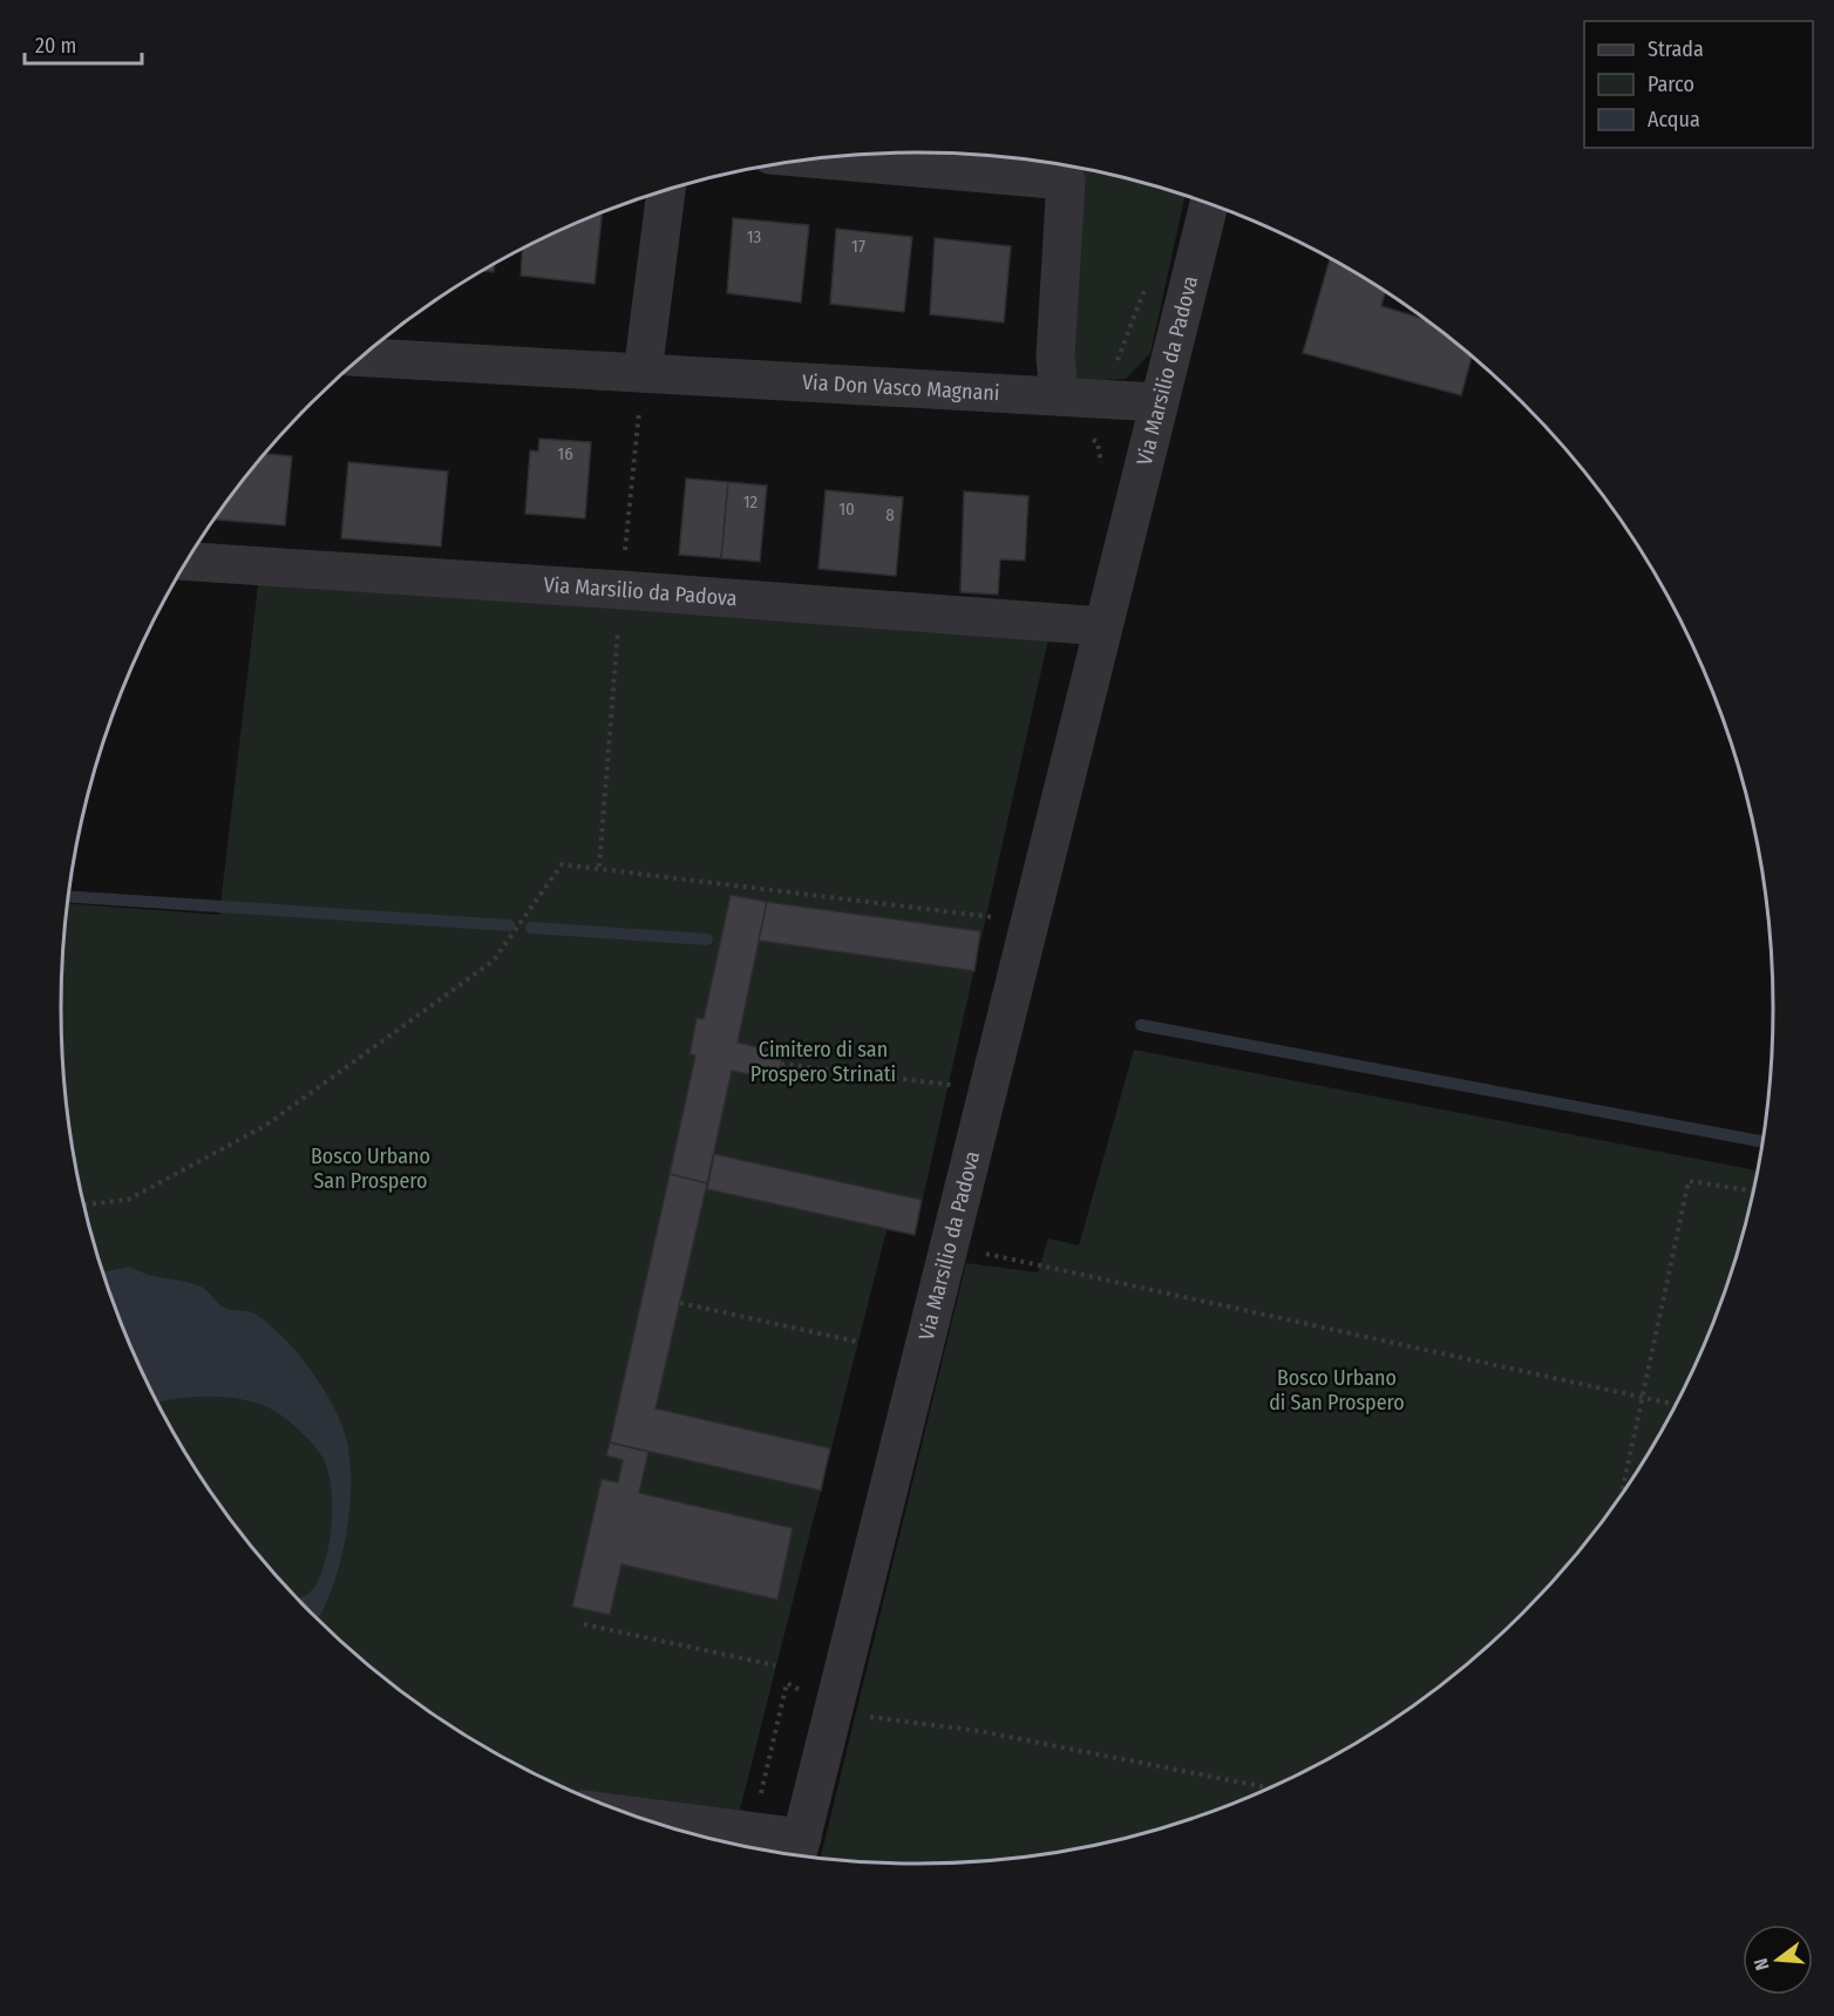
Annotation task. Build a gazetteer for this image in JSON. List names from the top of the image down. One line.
{"streets":{"street":["Via Marsilio da Padova","Via Don Vasco Magnani"]},"crossings":[["Via Marsilio da Padova","Via Don Vasco Magnani"]],"parks":["Cimitero di san Prospero Strinati","Bosco Urbano San Prospero","Bosco Urbano di San Prospero"],"house_numbers":["13","17","16","12","10","8"],"legend":["Strada","Parco","Acqua"],"scale_bar":"20 m","north":"left"}
